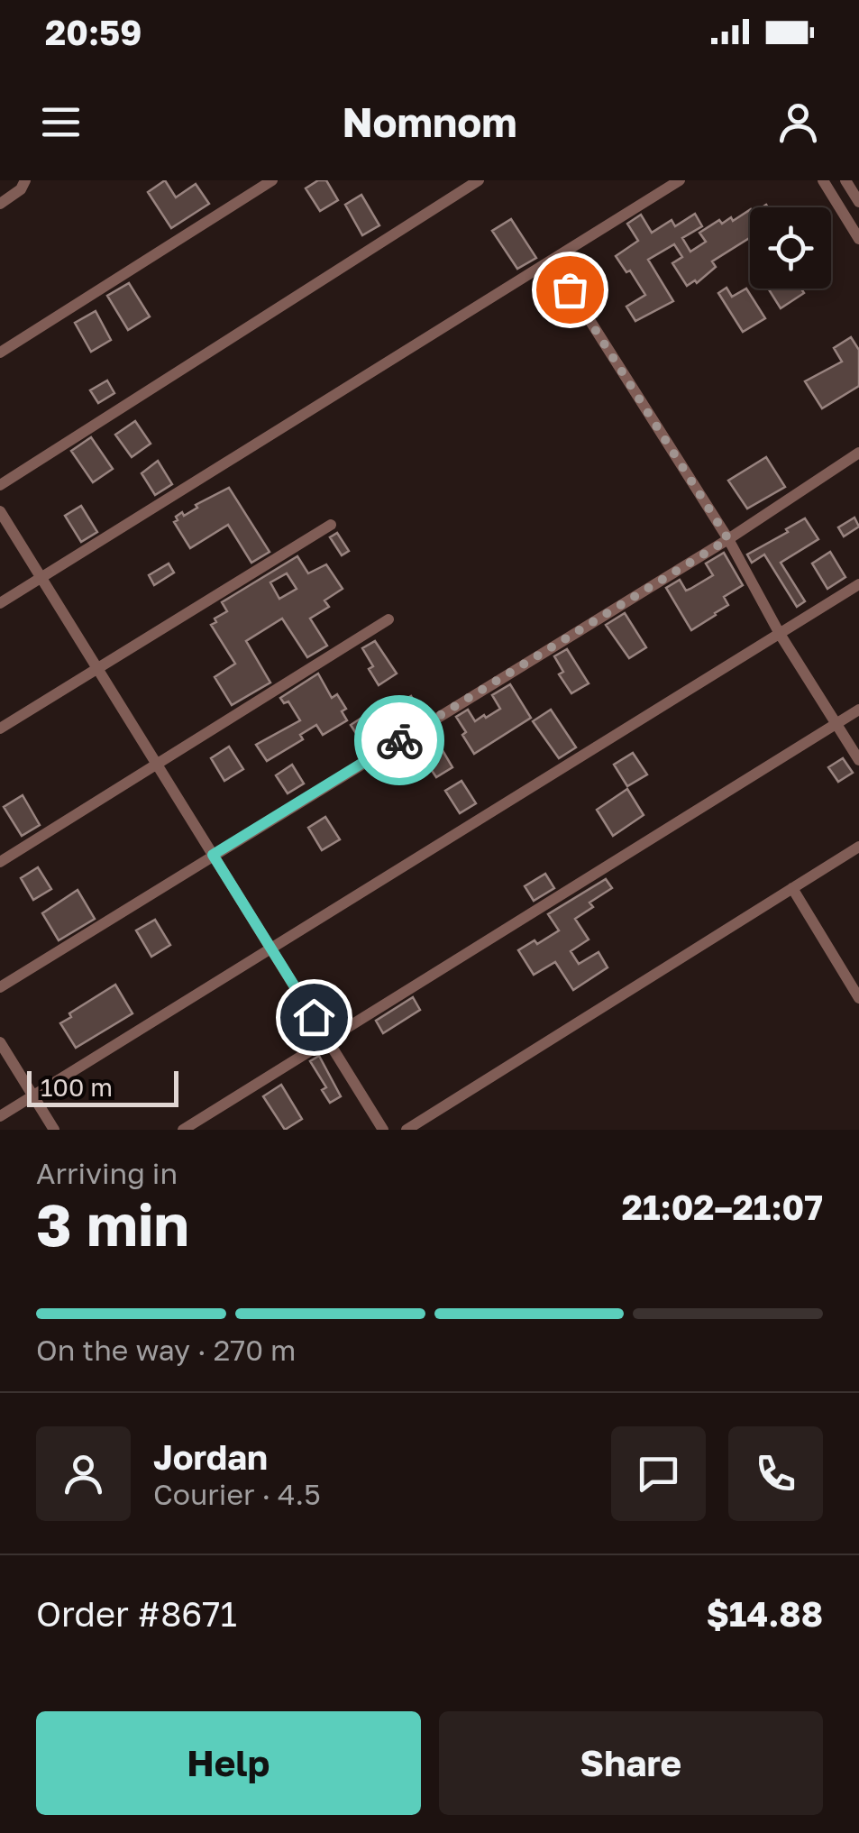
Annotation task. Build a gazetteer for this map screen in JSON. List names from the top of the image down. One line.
{"scale_bar":"100 m","page":{"status":"20:59","header":"Nomnom","scale":"100 m","heading":["3 min","Arriving in","21:02–21:07"],"panel":["Jordan","Courier · 4.5","Order #8671","$14.88"],"bar":"On the way · 270 m","buttons":["Help","Share"]}}
